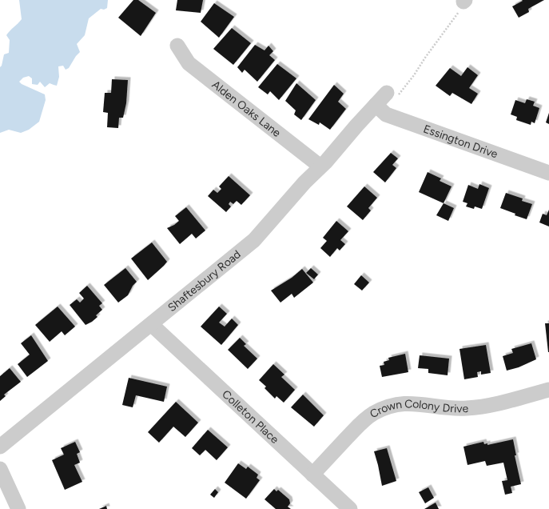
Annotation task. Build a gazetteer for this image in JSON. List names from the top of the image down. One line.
{"streets":{"street":["Alden Oaks Lane","Essington Drive","Shaftesbury Road","Crown Colony Drive","Colleton Place"]},"crossings":[["Alden Oaks Lane","Shaftesbury Road"],["Essington Drive","Shaftesbury Road"],["Shaftesbury Road","Colleton Place"],["Crown Colony Drive","Colleton Place"]]}
